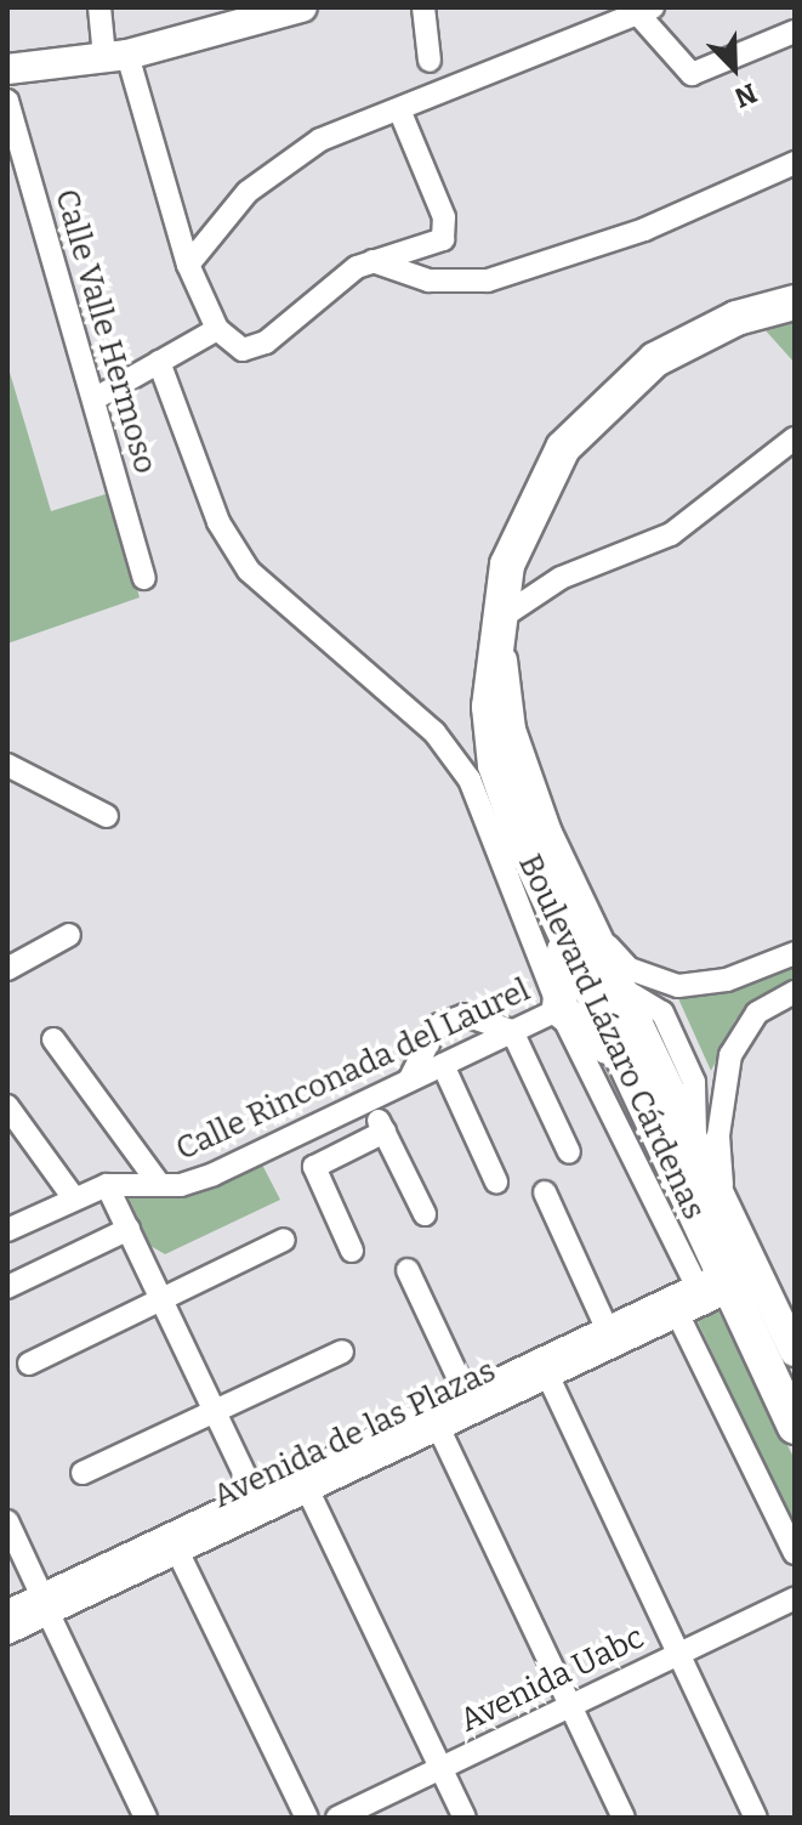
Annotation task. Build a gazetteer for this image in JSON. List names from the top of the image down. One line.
{"streets":{"highway":["Boulevard Lázaro Cárdenas"],"street":["Calle Valle Hermoso","Calle Rinconada del Laurel","Avenida de las Plazas","Avenida Uabc"]},"crossings":[["Boulevard Lázaro Cárdenas","Avenida de las Plazas"]],"north":"bottom right"}
